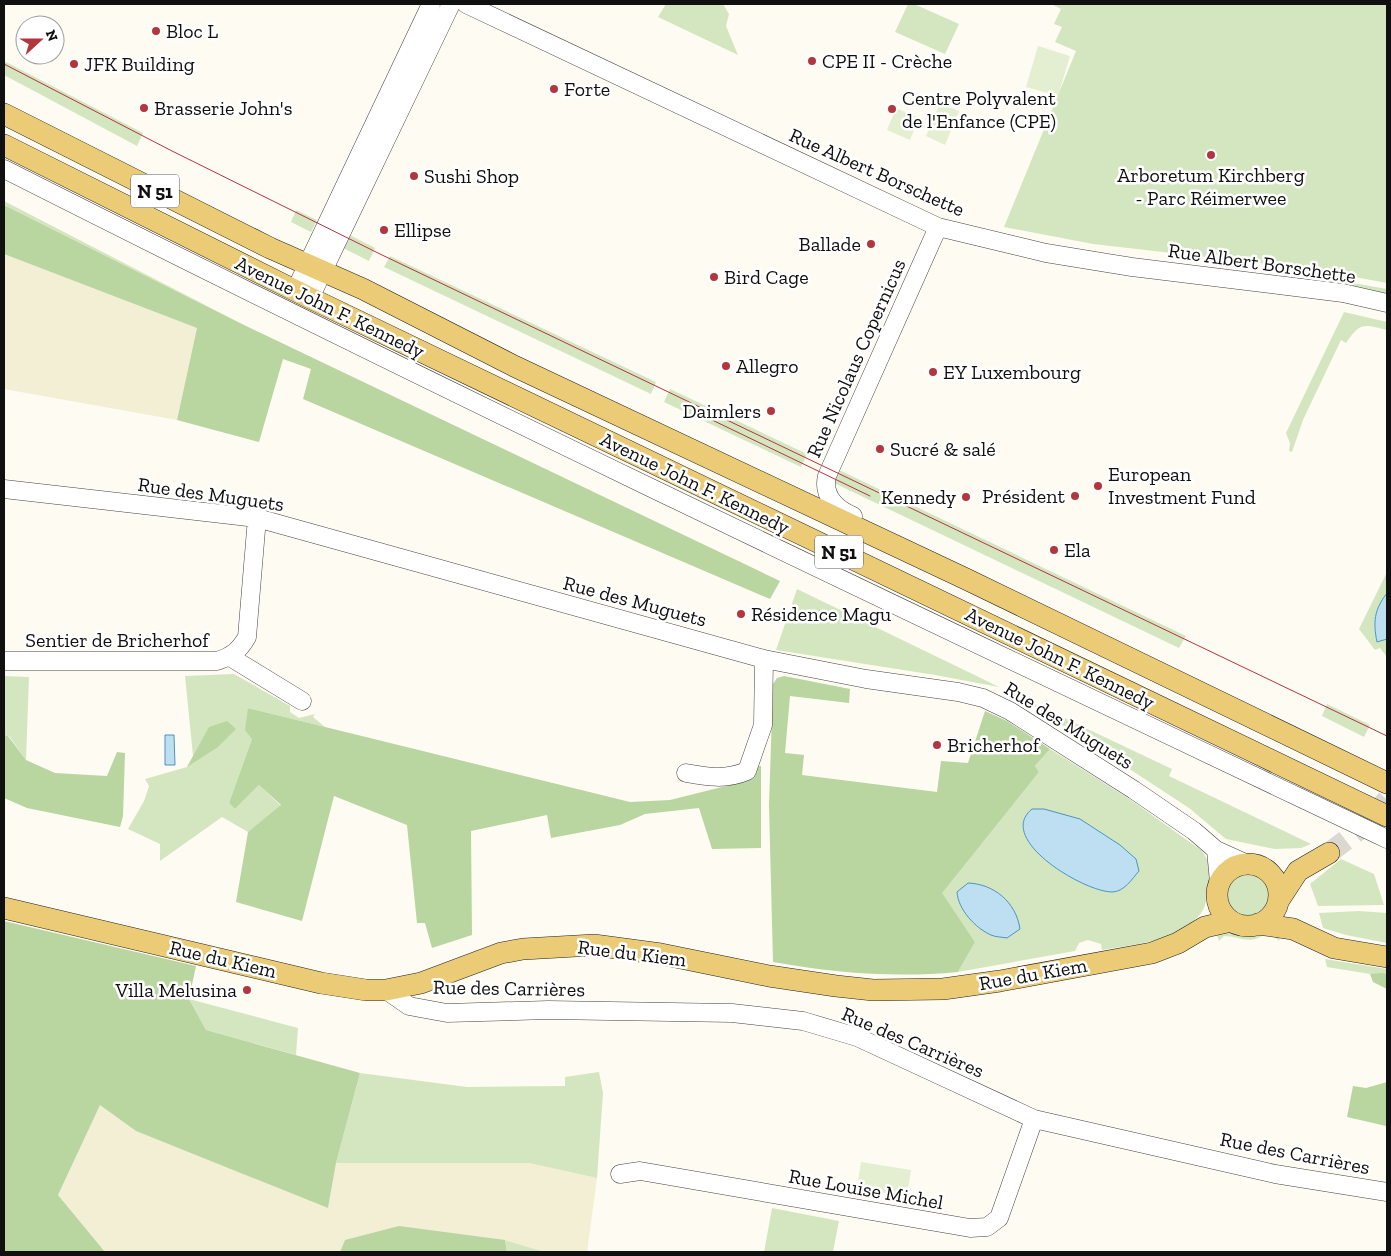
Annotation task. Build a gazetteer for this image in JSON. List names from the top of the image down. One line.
{"streets":{"main road":["N 51","Avenue John F. Kennedy","Rue du Kiem"],"street":["Rue Albert Borschette","Rue Nicolaus Copernicus","Rue des Muguets","Sentier de Bricherhof","Rue des Carrières","Rue Louise Michel"]},"crossings":[["Rue Albert Borschette","Rue Nicolaus Copernicus"],["Avenue John F. Kennedy","Rue Nicolaus Copernicus"],["Rue des Muguets","Sentier de Bricherhof"],["Rue des Muguets","Rue du Kiem"],["Rue du Kiem","Rue des Carrières"],["Rue des Carrières","Rue Louise Michel"]],"places":["Bloc L","CPE II - Crèche","JFK Building","Forte","Brasserie John's","Centre Polyvalent de l'Enfance (CPE)","Arboretum Kirchberg - Parc Réimerwee","Sushi Shop","Ellipse","Ballade","Bird Cage","Allegro","EY Luxembourg","Daimlers","Sucré & salé","European Investment Fund","Président","Kennedy","Ela","Résidence Magu","Bricherhof","Villa Melusina"],"north":"right"}
